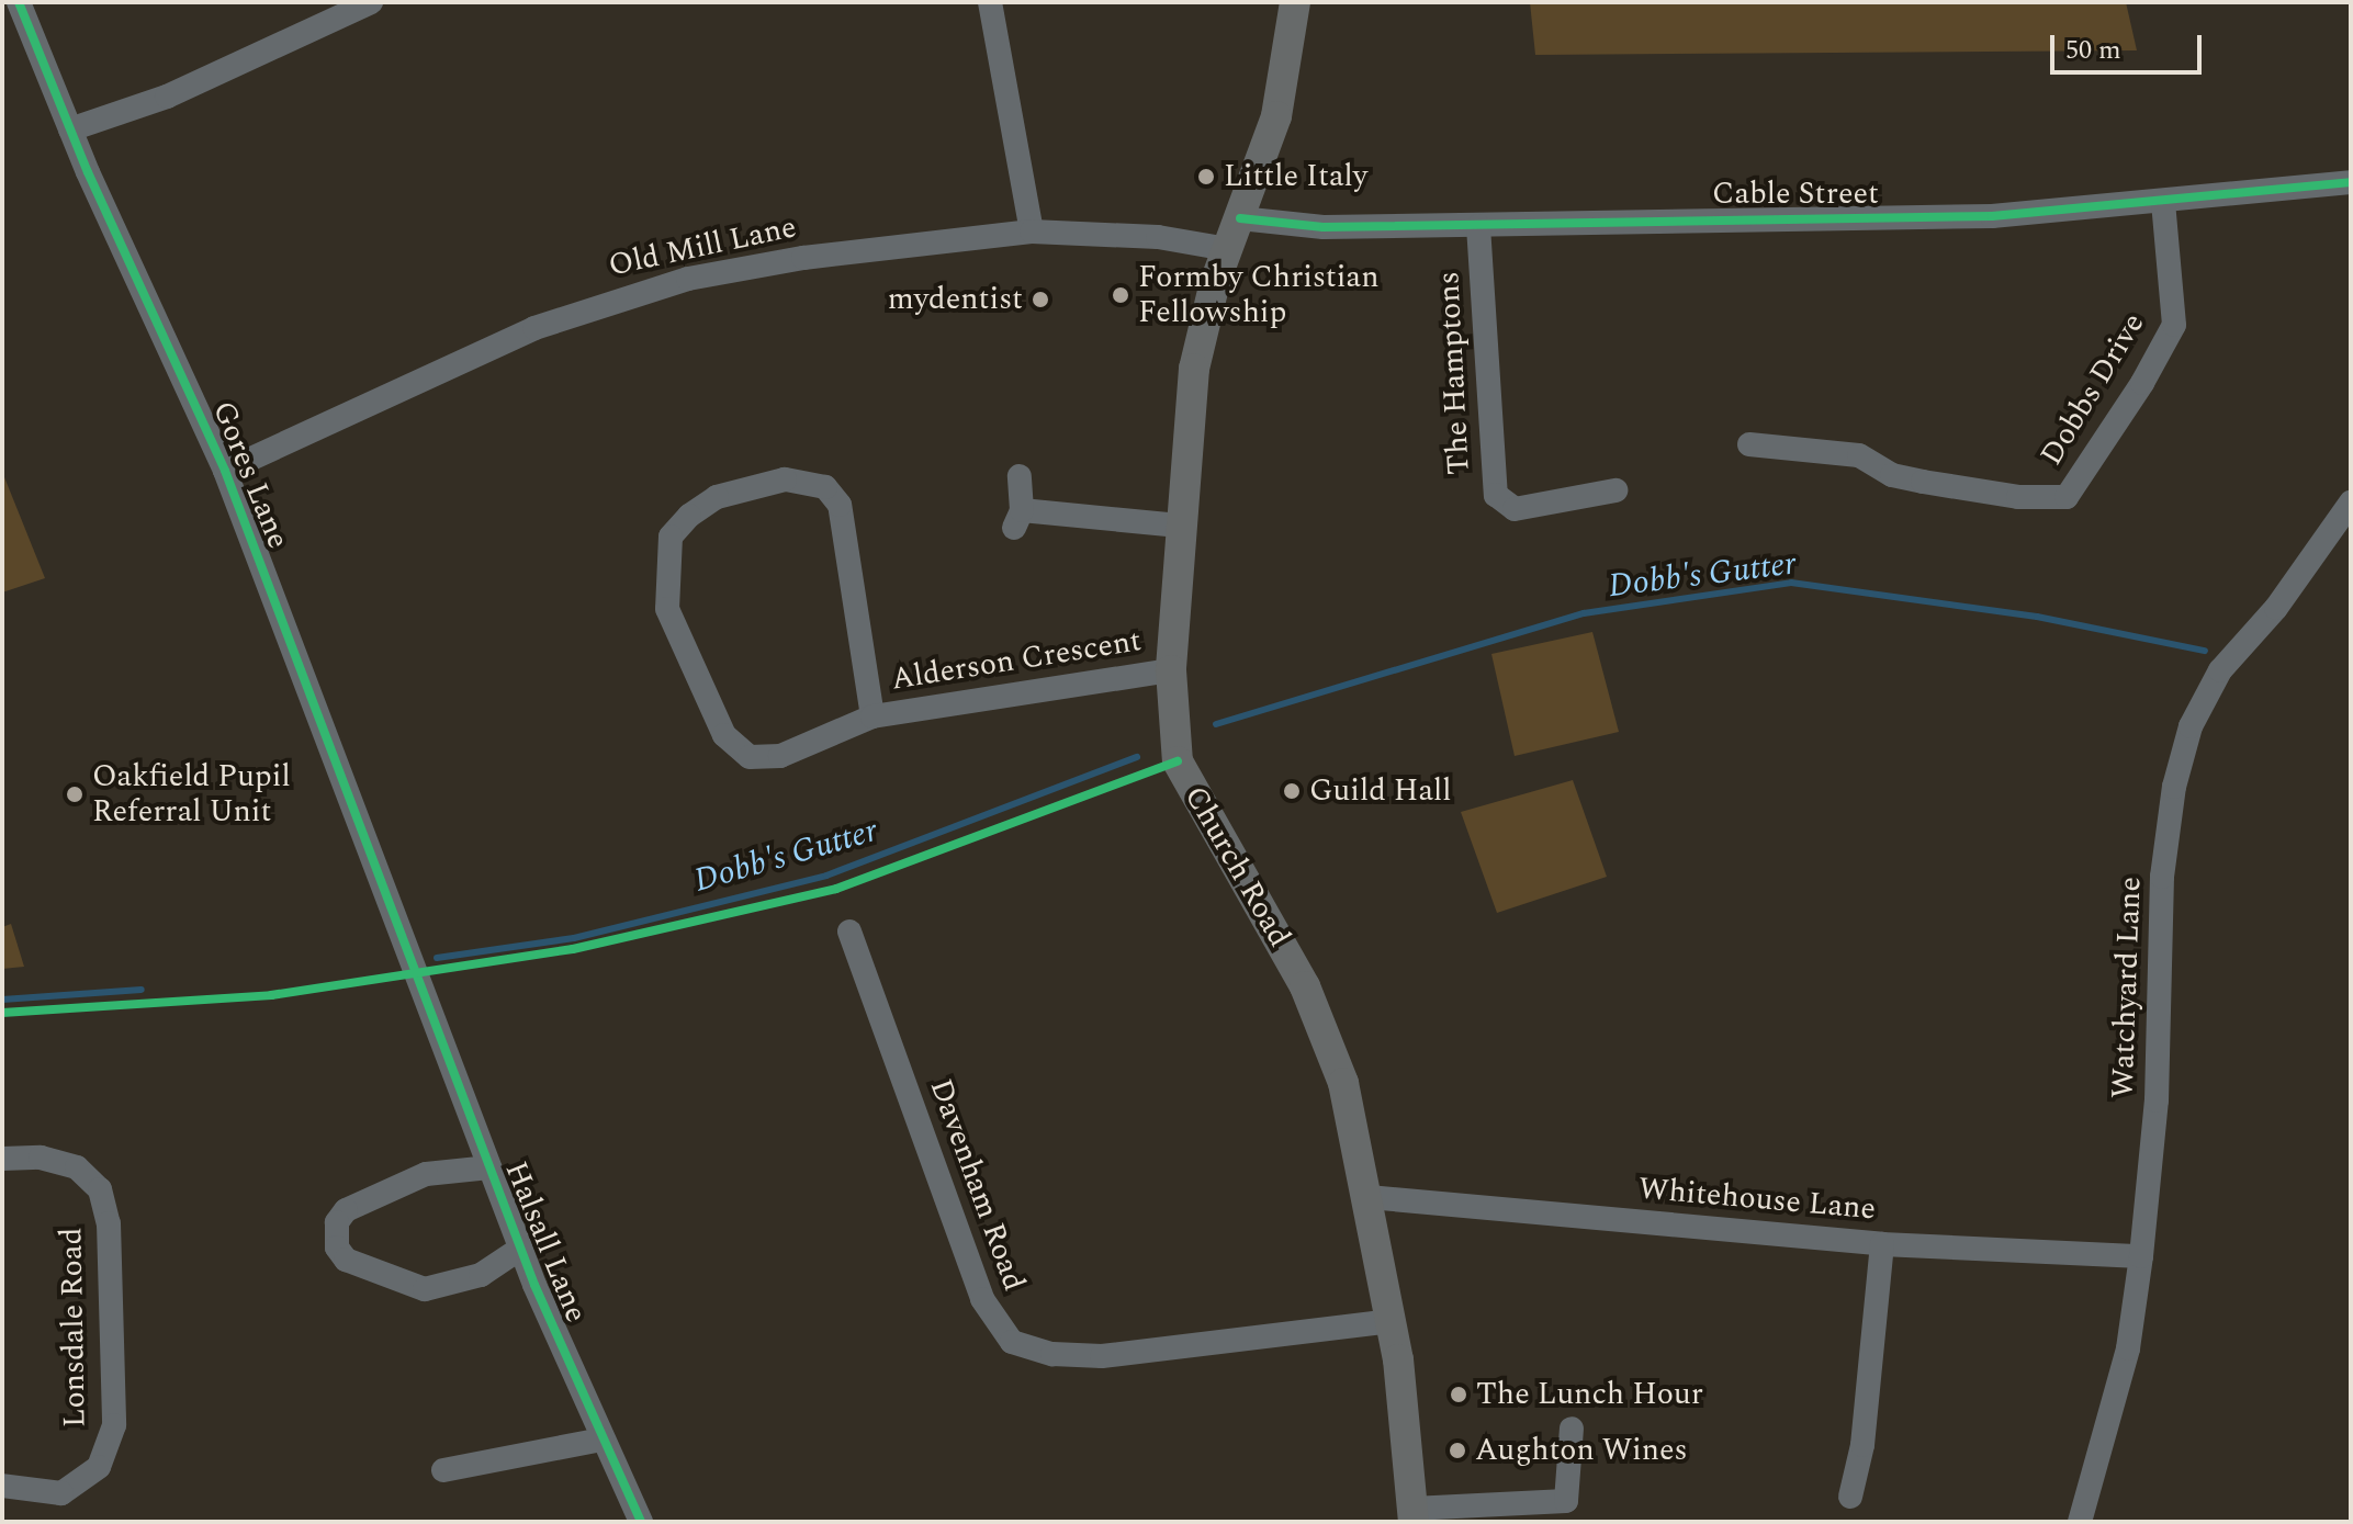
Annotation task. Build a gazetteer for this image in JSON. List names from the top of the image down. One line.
{"streets":{"main road":["Church Road"],"street":["Cable Street","Old Mill Lane","The Hamptons","Dobbs Drive","Gores Lane","Alderson Crescent","Watchyard Lane","Davenham Road","Whitehouse Lane","Halsall Lane","Lonsdale Road"]},"crossings":[["Cable Street","The Hamptons"],["Cable Street","Dobbs Drive"],["Cable Street","Church Road"],["Old Mill Lane","Gores Lane"],["Old Mill Lane","Church Road"],["Gores Lane","Halsall Lane"],["Alderson Crescent","Church Road"],["Church Road","Davenham Road"],["Church Road","Whitehouse Lane"],["Watchyard Lane","Whitehouse Lane"]],"water":["Dobb's Gutter"],"places":["Little Italy","Formby Christian Fellowship","mydentist","Guild Hall","Oakfield Pupil Referral Unit","The Lunch Hour","Aughton Wines"],"scale_bar":"50 m"}
